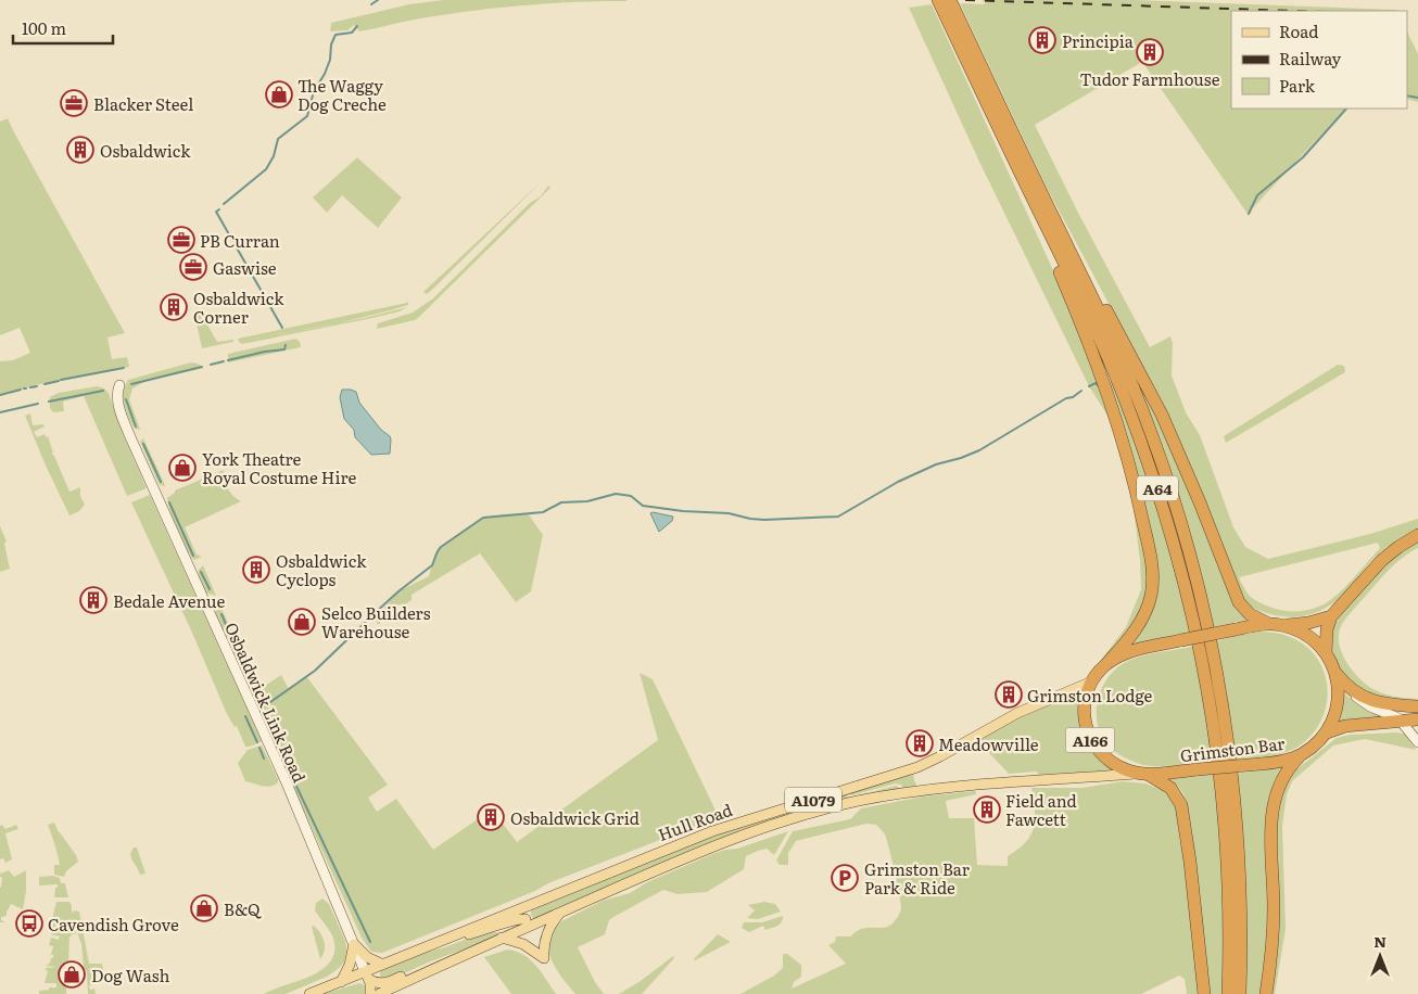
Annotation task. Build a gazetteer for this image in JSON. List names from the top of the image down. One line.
{"streets":{"highway":["A64","A166","Grimston Bar"],"main road":["A1079","Hull Road"],"street":["Osbaldwick Link Road"]},"crossings":[["Osbaldwick Link Road","Hull Road"],["A166","Grimston Bar"],["Grimston Bar","Hull Road"]],"places":{"building":["Principia","Tudor Farmhouse","Osbaldwick","Osbaldwick Corner","Osbaldwick Cyclops","Bedale Avenue","Grimston Lodge","Meadowville","Field and Fawcett","Osbaldwick Grid"],"shop":["The Waggy Dog Creche","York Theatre Royal Costume Hire","Selco Builders Warehouse","B&Q","Dog Wash"],"office":["Blacker Steel","PB Curran","Gaswise"],"parking":["Grimston Bar Park & Ride"],"bus stop":["Cavendish Grove"]},"legend":["Road","Railway","Park"],"scale_bar":"100 m","north":"top"}
